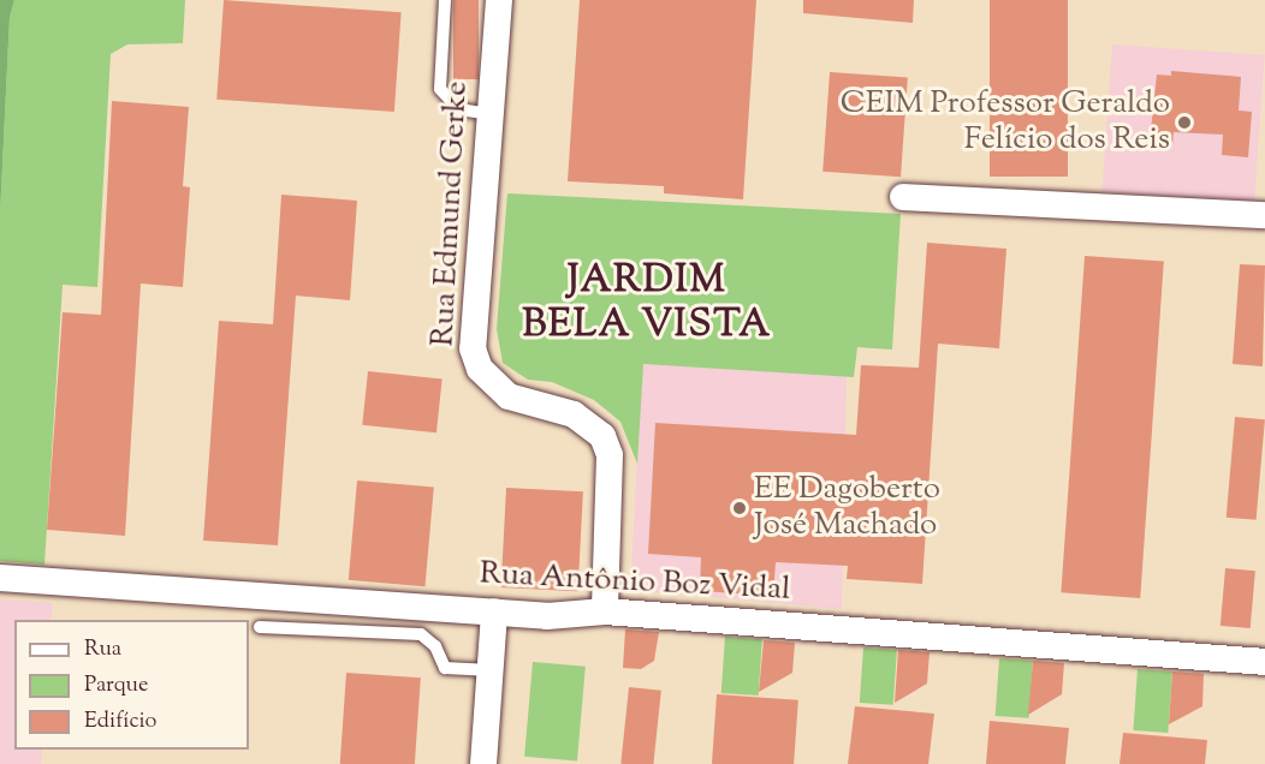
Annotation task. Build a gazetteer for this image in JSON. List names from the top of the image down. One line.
{"streets":{"street":["Rua Edmund Gerke","Rua Antônio Boz Vidal"]},"crossings":[["Rua Edmund Gerke","Rua Antônio Boz Vidal"]],"districts":["JARDIM BELA VISTA"],"places":["CEIM Professor Geraldo Felício dos Reis","EE Dagoberto José Machado"],"legend":["Rua","Parque","Edifício"]}
